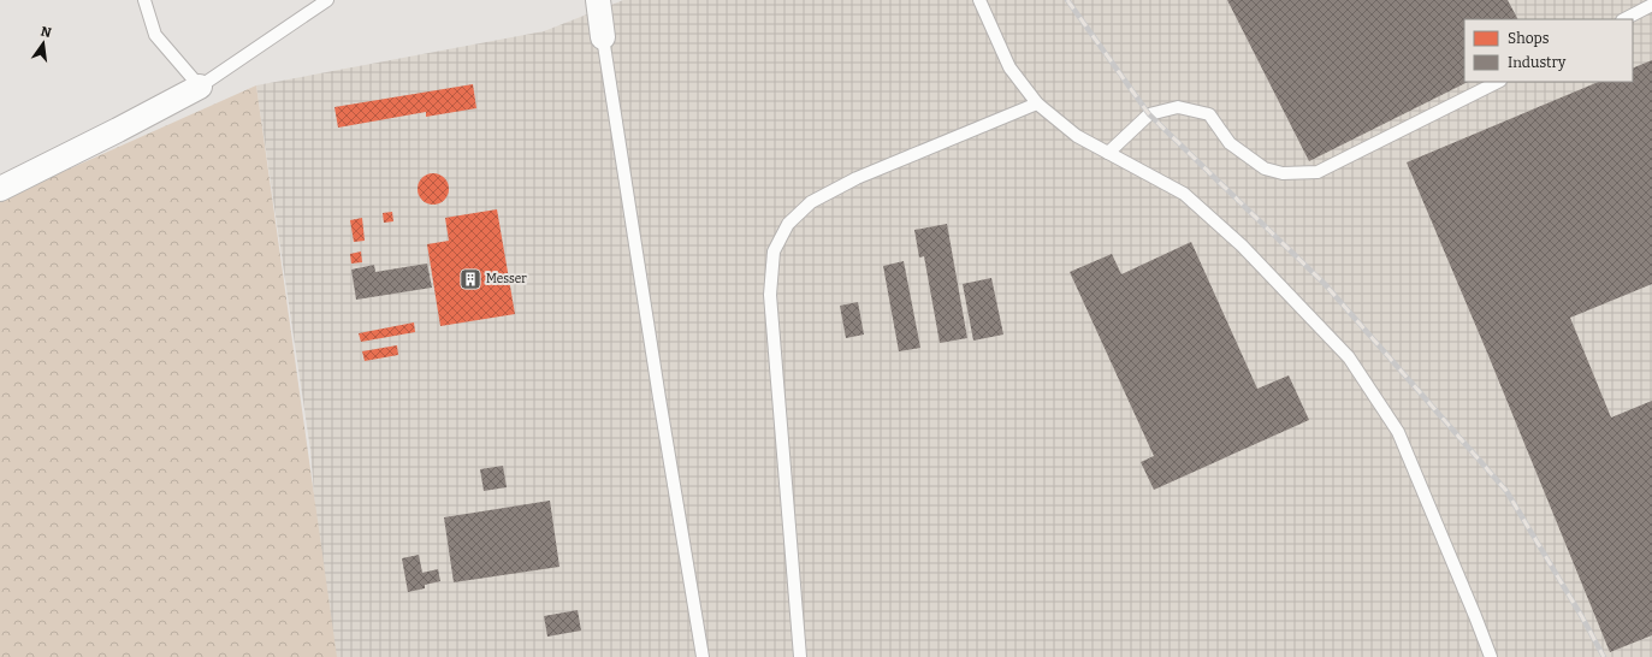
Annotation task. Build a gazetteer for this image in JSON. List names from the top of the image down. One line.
{"places":{"building":["Messer"]},"legend":["Shops","Industry"],"north":"top"}
